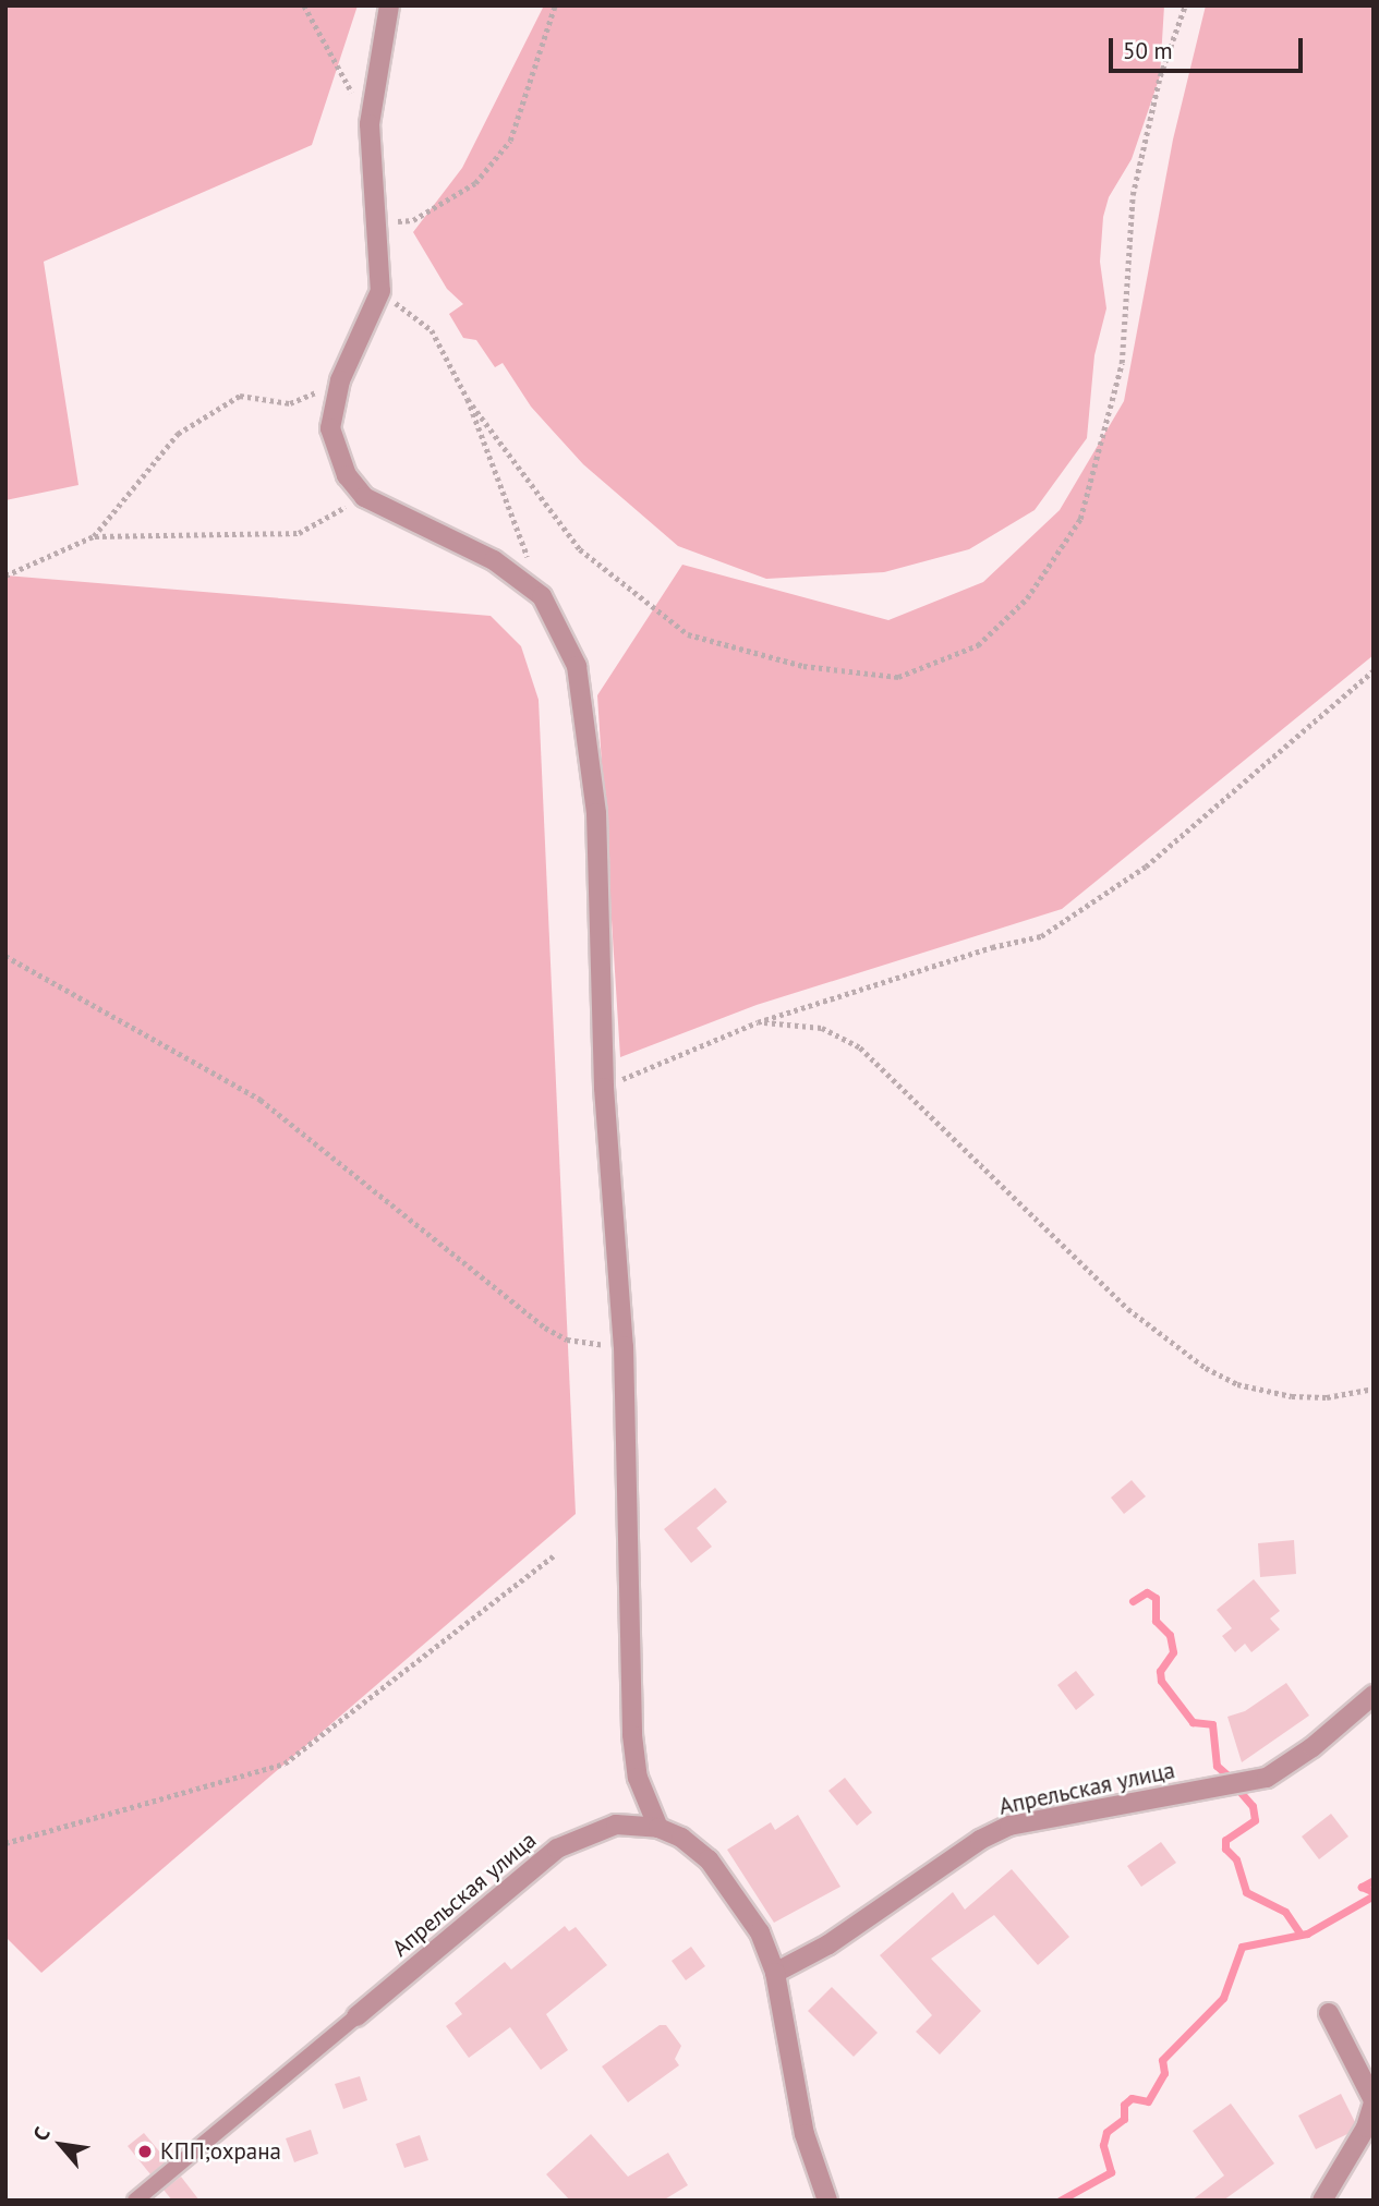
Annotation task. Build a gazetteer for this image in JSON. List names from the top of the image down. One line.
{"streets":{"street":["Апрельская улица"]},"places":["КПП;охрана"],"scale_bar":"50 m","north":"top left"}
